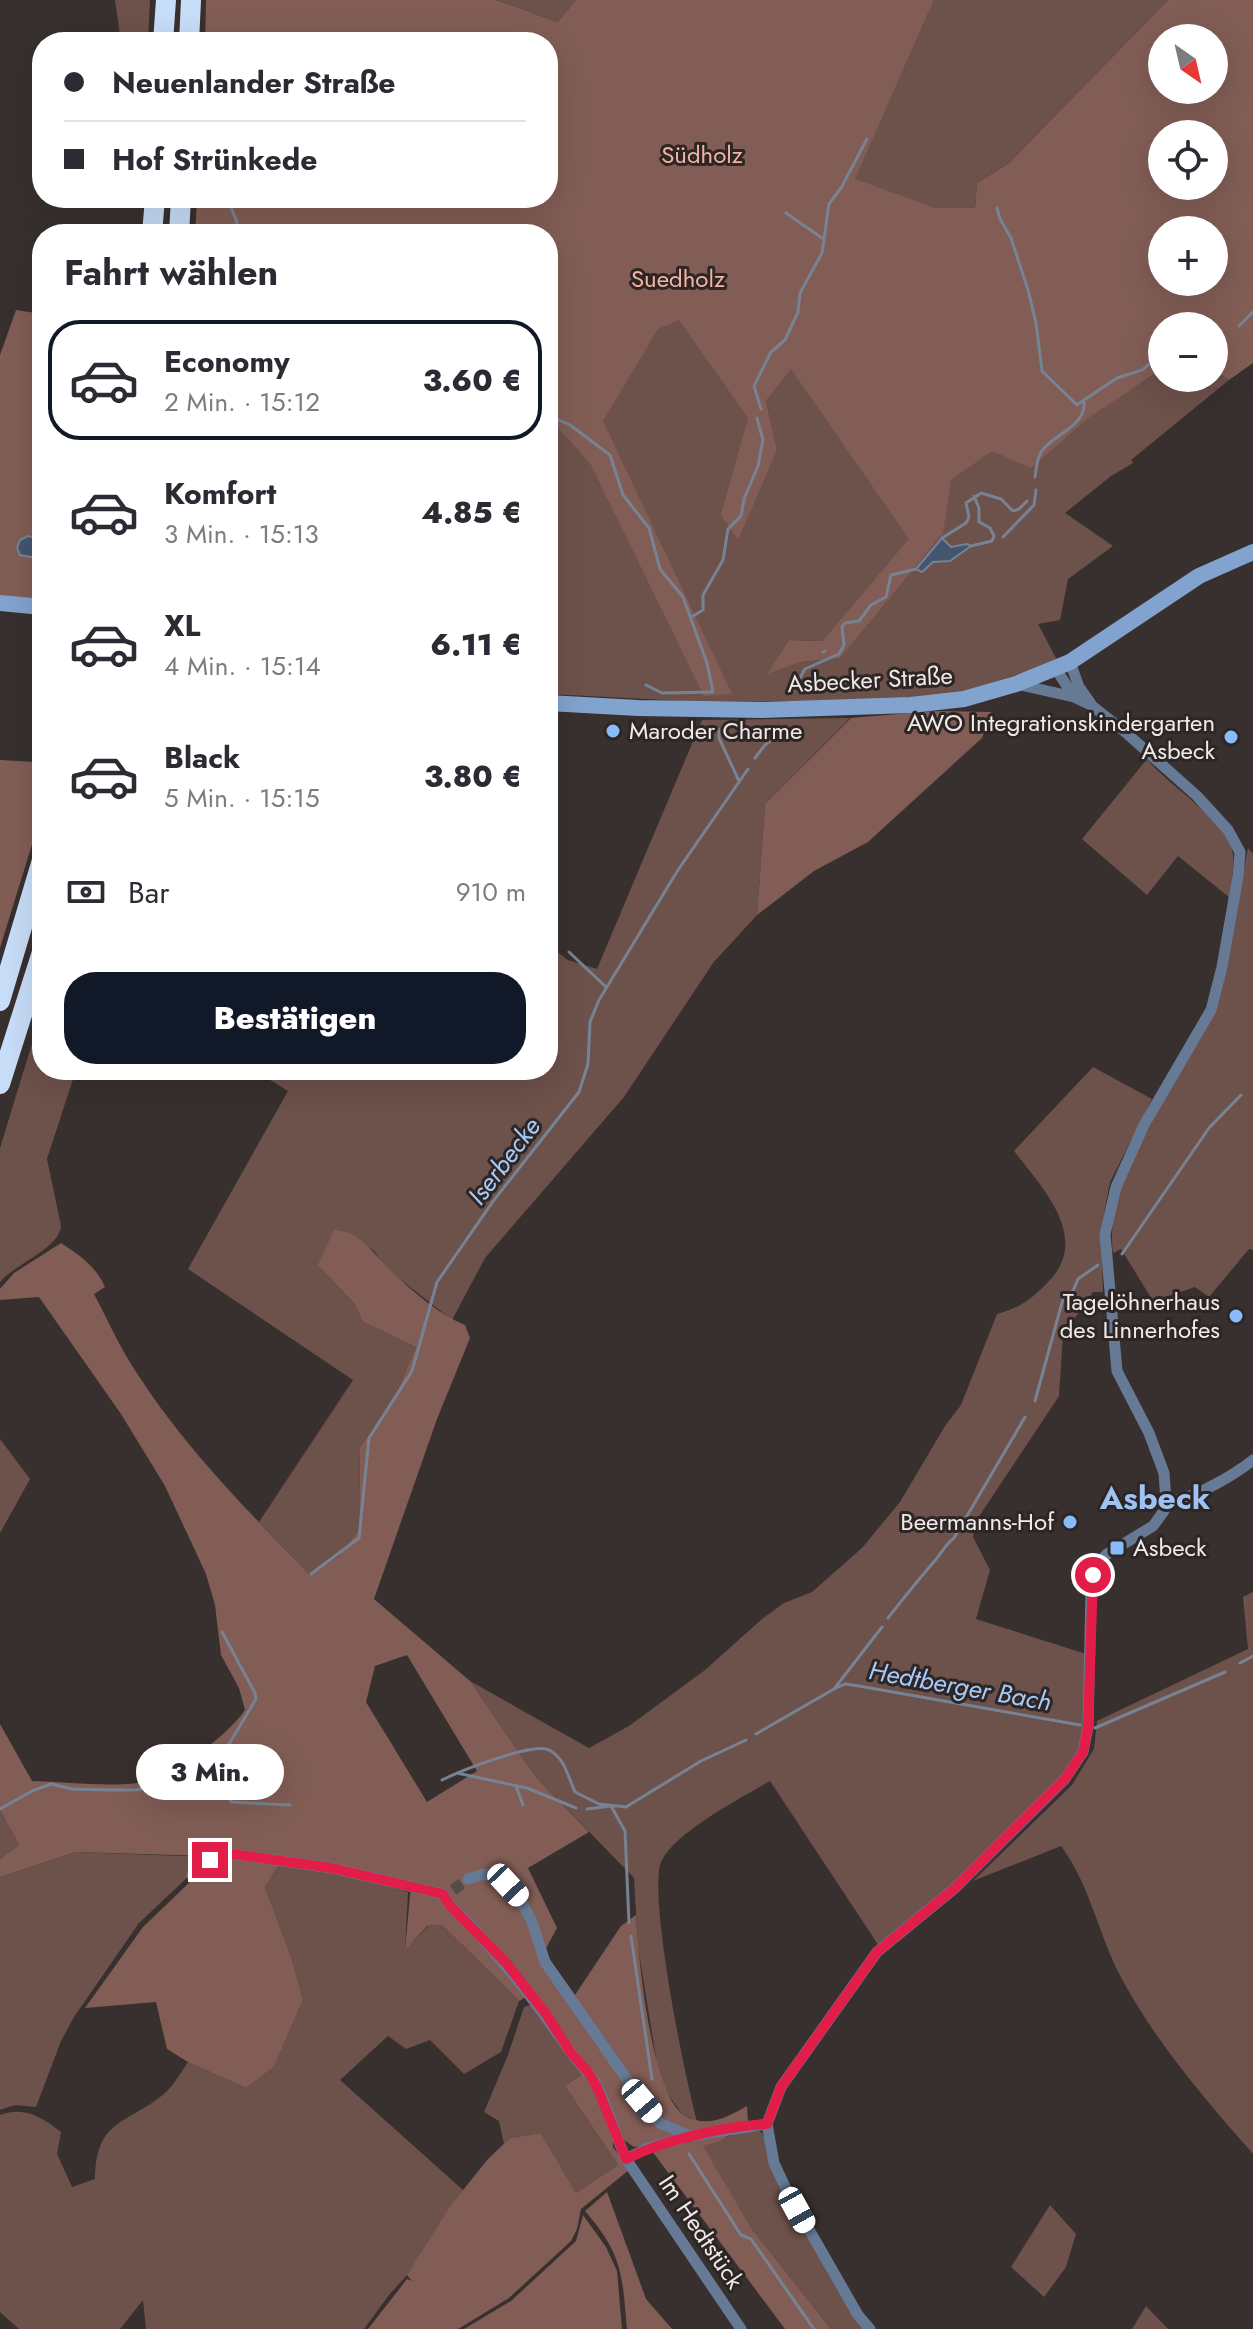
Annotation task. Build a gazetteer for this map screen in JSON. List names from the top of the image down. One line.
{"streets":{"main road":["Asbecker Straße"],"street":["Im Hedtstück"]},"districts":["Asbeck"],"water":["Iserbecke","Hedtberger Bach"],"parks":["Südholz","Suedholz"],"places":{"other":["Maroder Charme","AWO Integrationskindergarten Asbeck","Tagelöhnerhaus des Linnerhofes","Beermanns-Hof"],"transit":["Asbeck"]},"north":"bottom right","page":{"map_buttons":["+","−"],"banner":["Neuenlander Straße","Hof Strünkede"],"heading":"Fahrt wählen","list":[{"name":"Economy","note":"2 Min. · 15:12","value":"3.60 €"},{"name":"Komfort","note":"3 Min. · 15:13","value":"4.85 €"},{"name":"XL","note":"4 Min. · 15:14","value":"6.11 €"},{"name":"Black","note":"5 Min. · 15:15","value":"3.80 €"}],"pay":["Bar","910 m"],"buttons":"Bestätigen","bubble":"3 Min."}}
